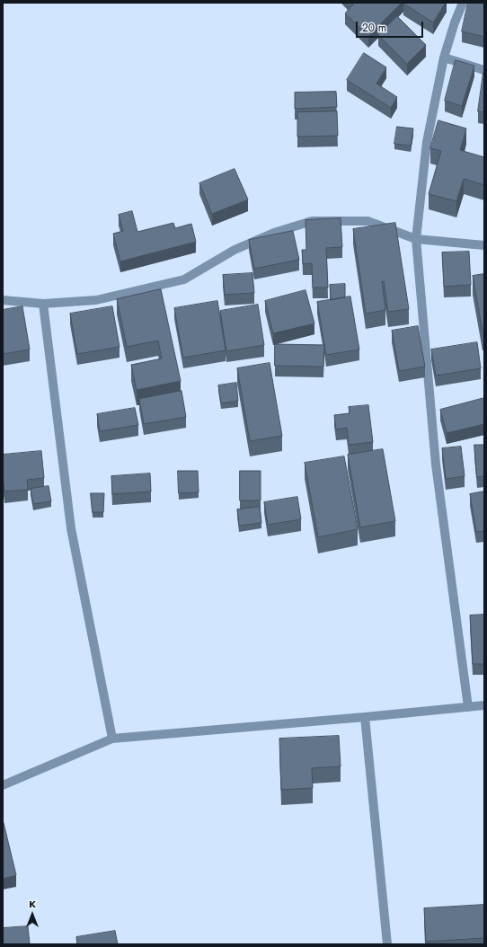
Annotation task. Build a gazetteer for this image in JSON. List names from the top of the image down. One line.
{"scale_bar":"20 m","north":"top"}
